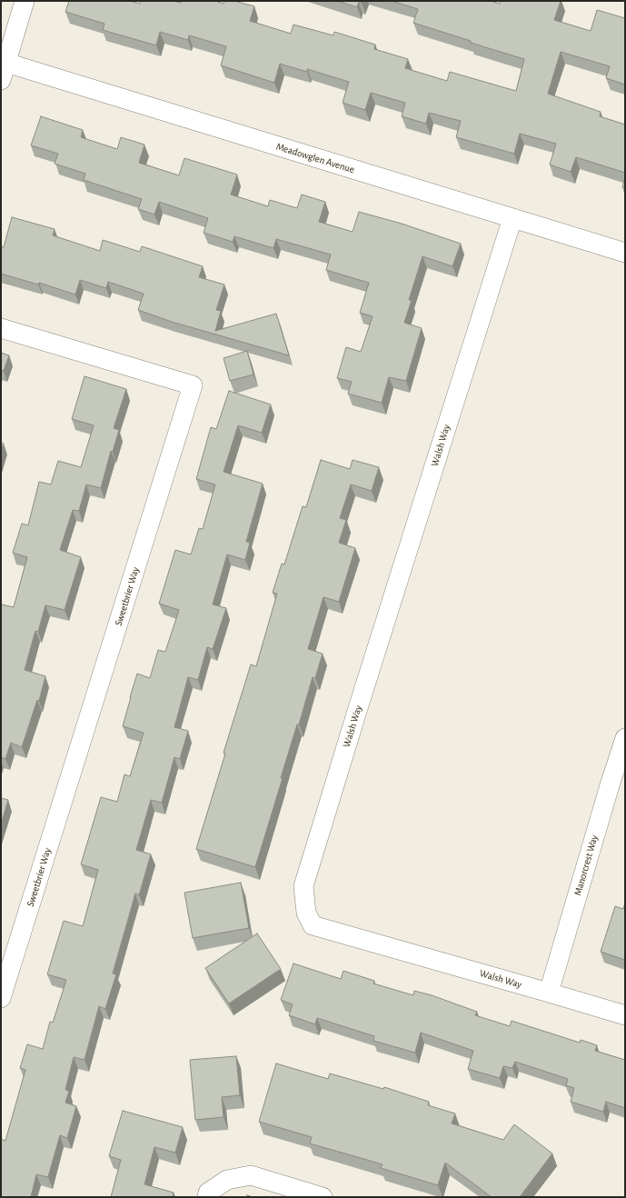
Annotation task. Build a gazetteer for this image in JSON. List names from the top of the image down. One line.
{"streets":{"street":["Meadowglen Avenue","Walsh Way","Sweetbrier Way","Manorcrest Way"]},"crossings":[["Meadowglen Avenue","Walsh Way"],["Walsh Way","Manorcrest Way"]]}
